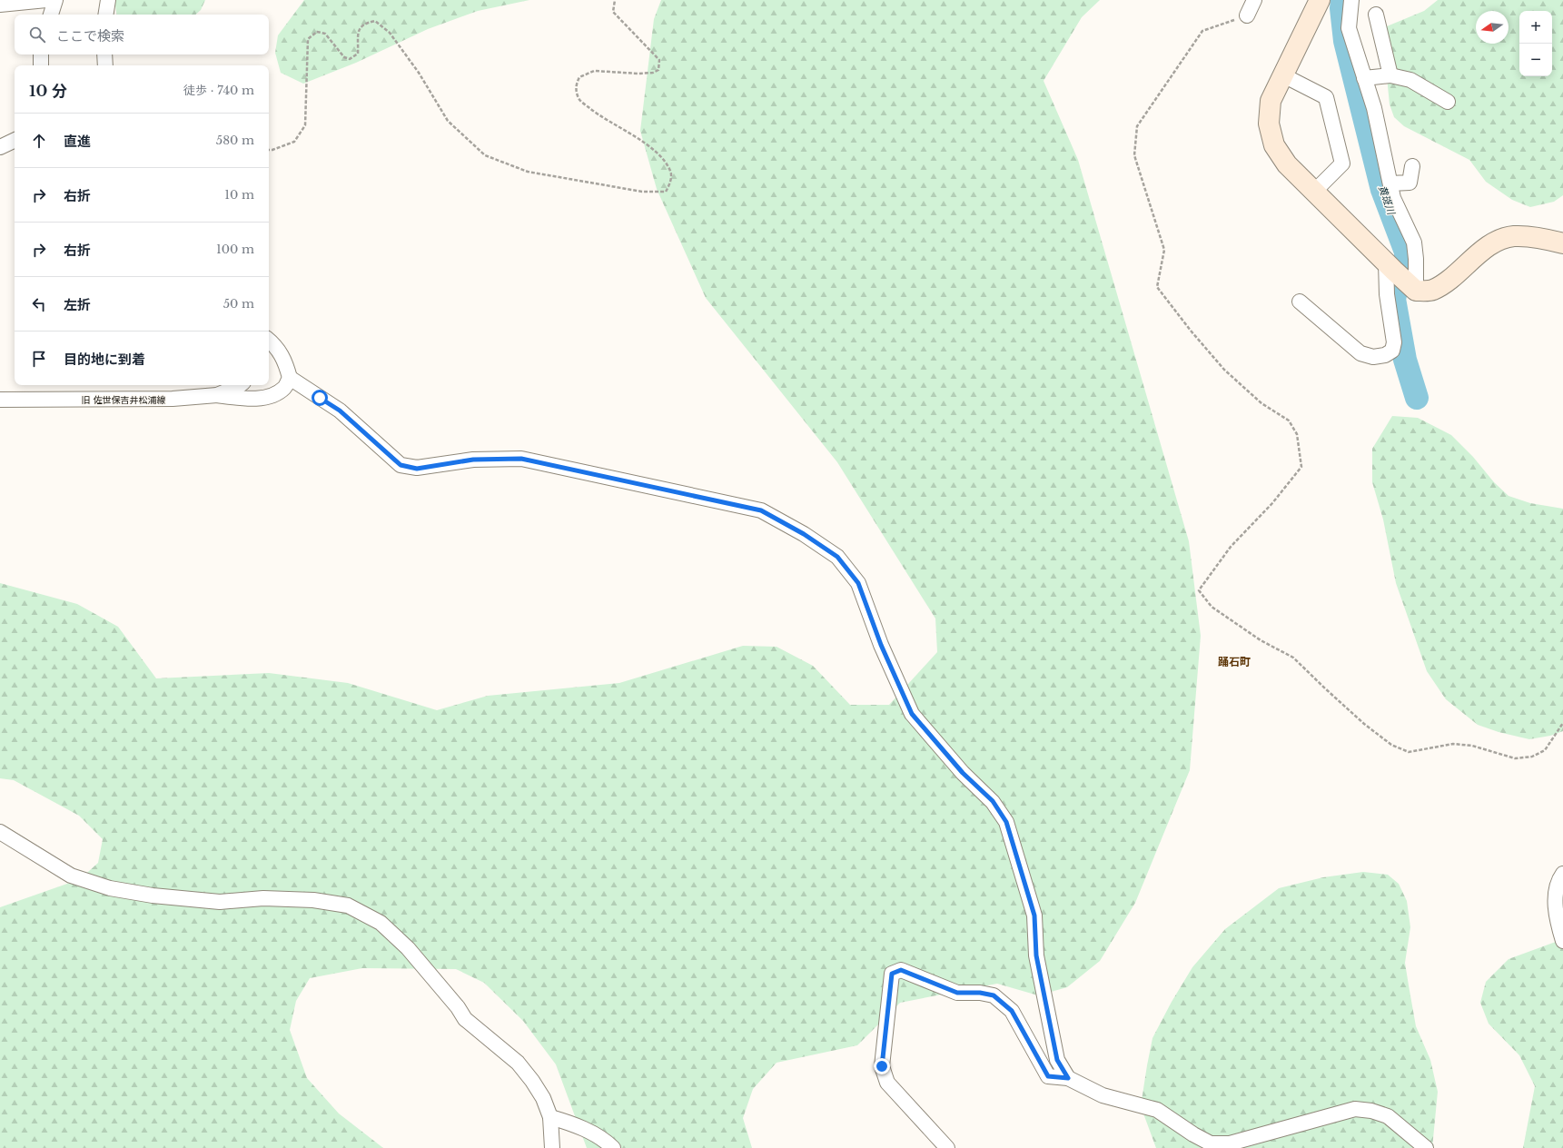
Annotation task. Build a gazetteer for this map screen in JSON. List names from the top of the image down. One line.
{"streets":{"street":["旧 佐世保吉井松浦線"]},"districts":["踊石町"],"water":["黄斑川"],"north":"left","page":{"map_buttons":["+","−"],"search":"ここで検索","heading":["10 分","徒歩 · 740 m"],"list":[["直進","580 m"],["右折","10 m"],["右折","100 m"],["左折","50 m"],"目的地に到着"]}}
